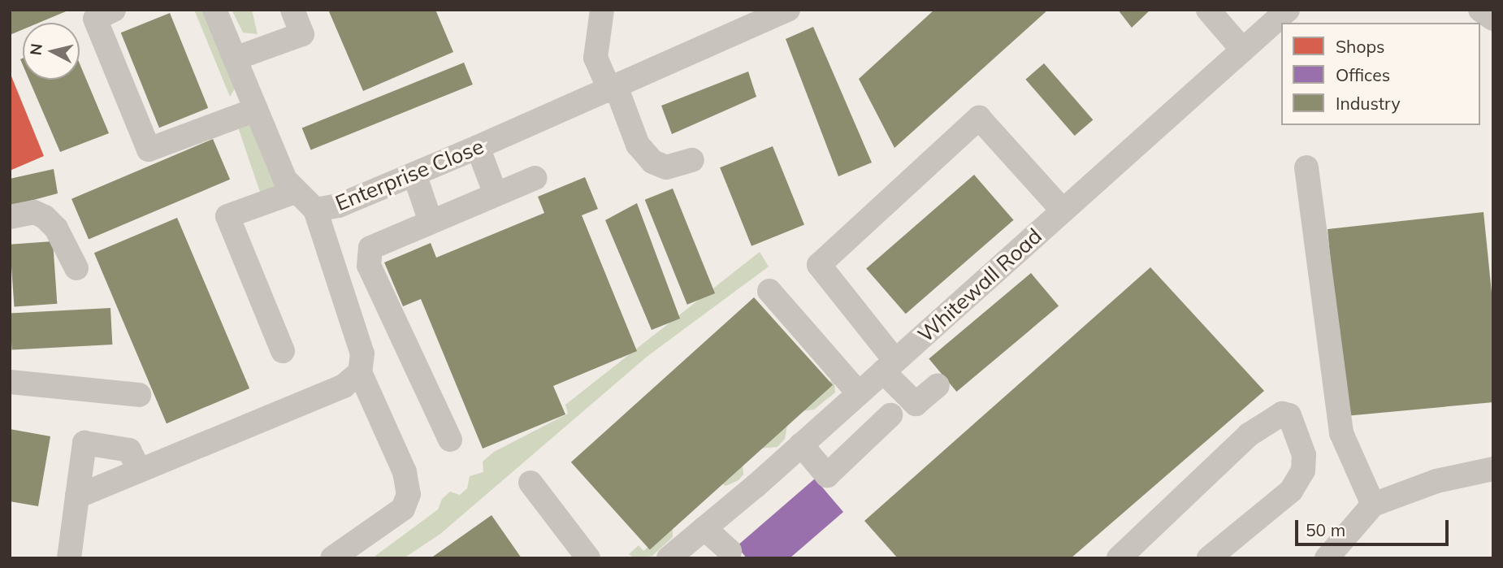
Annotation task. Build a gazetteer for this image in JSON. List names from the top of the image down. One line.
{"streets":{"street":["Enterprise Close","Whitewall Road"]},"legend":["Shops","Offices","Industry"],"scale_bar":"50 m","north":"left"}
